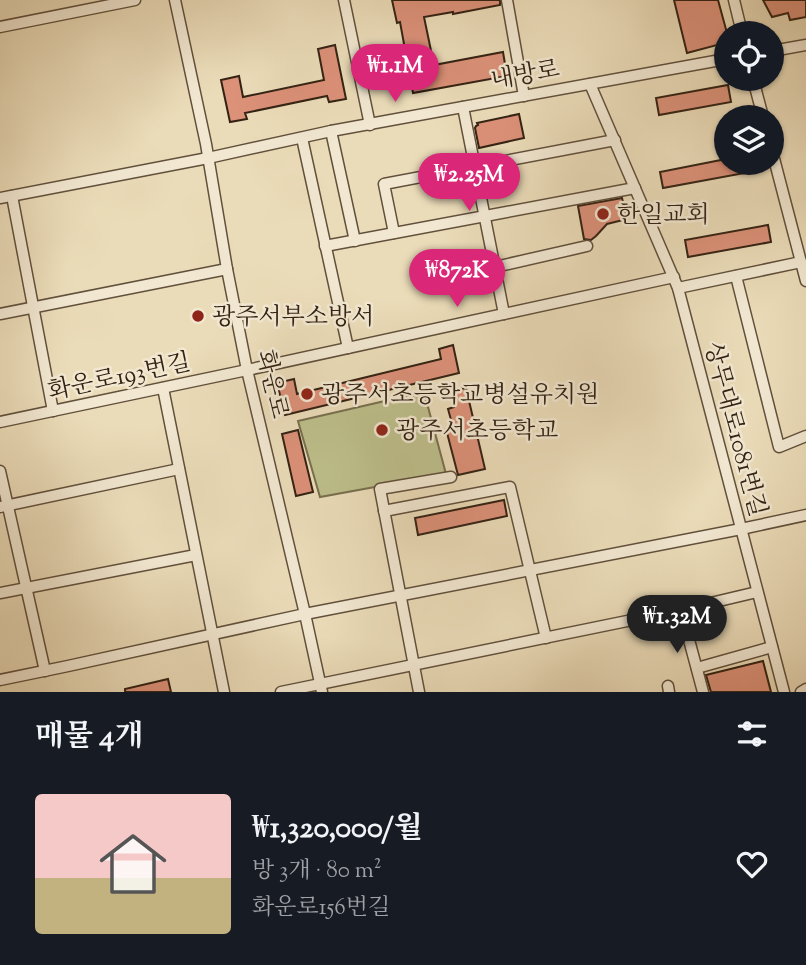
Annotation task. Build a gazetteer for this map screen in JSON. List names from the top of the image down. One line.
{"streets":{"street":["내방로","화운로193번길","화운로","상무대로1081번길"]},"crossings":[["내방로","화운로"],["내방로","상무대로1081번길"],["화운로193번길","화운로"],["화운로193번길","상무대로1081번길"]],"places":["한일교회","광주서부소방서","광주서초등학교병설유치원","광주서초등학교"],"page":{"price":["₩1.1M","₩2.25M","₩872K","₩1.32M"],"heading":"매물 4개","list":[{"name":"₩1,320,000/월","note":"방 3개 · 80 m² · 화운로156번길"}]}}
